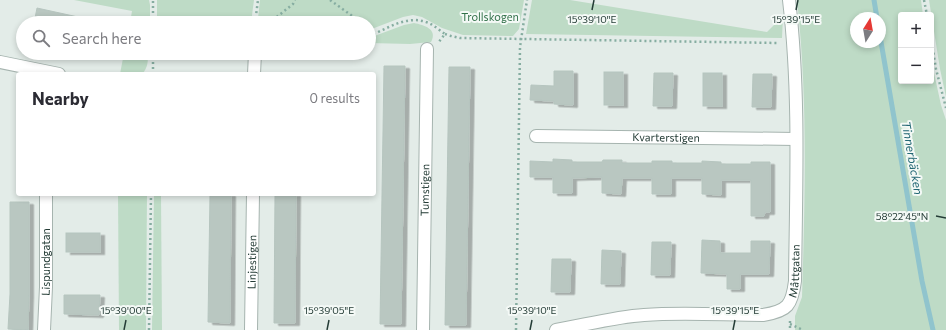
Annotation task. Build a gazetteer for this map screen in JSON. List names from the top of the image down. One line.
{"streets":{"street":["Kvarterstigen","Tumstigen","Lispundgatan","Linjestigen","Måttgatan"]},"crossings":[["Kvarterstigen","Måttgatan"]],"water":["Tinnerbäcken"],"parks":["Trollskogen"],"north":"top","page":{"map_buttons":["+","−"],"search":"Search here","heading":["Nearby","0 results"]},"coordinates":["15°39'10\"E","15°39'15\"E","58°22'45\"N","15°39'00\"E","15°39'05\"E"]}
